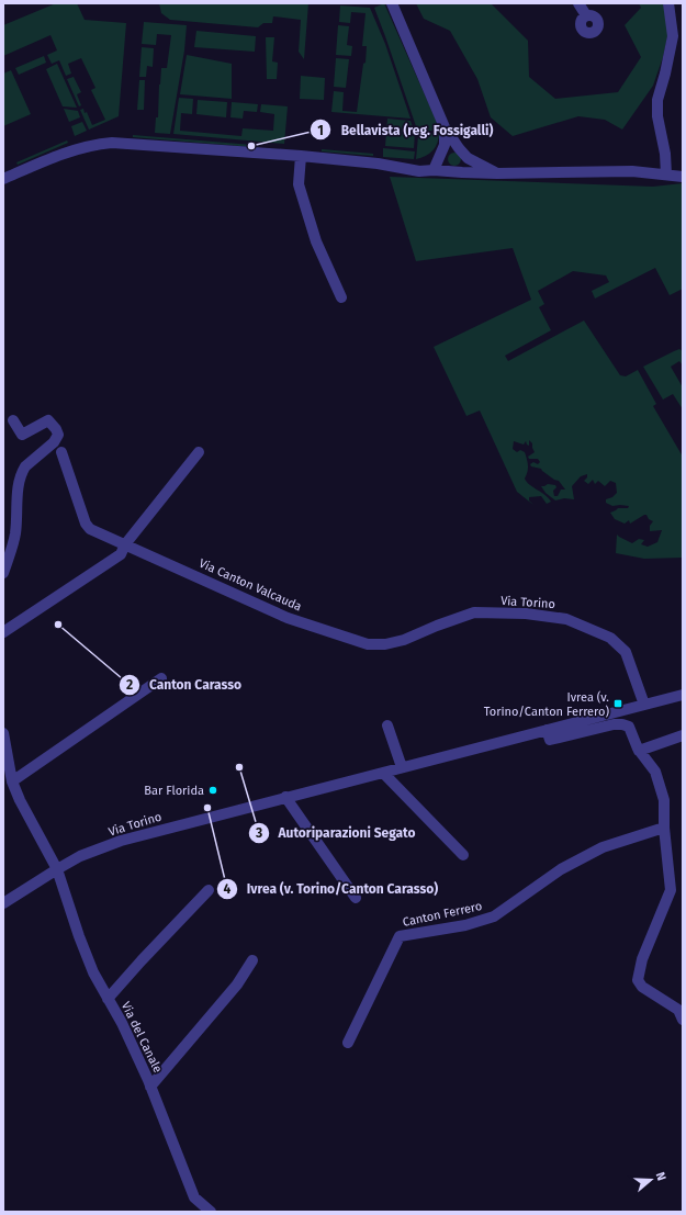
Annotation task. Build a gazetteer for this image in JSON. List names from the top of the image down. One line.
{"streets":{"street":["Via Canton Valcauda","Via Torino","Canton Ferrero","Via del Canale"]},"crossings":[["Via Canton Valcauda","Via Torino"],["Via Torino","Via del Canale"]],"places":{"other":["Bellavista (reg. Fossigalli)","Canton Carasso","Autoriparazioni Segato","Bar Florida","Ivrea (v. Torino/Canton Carasso)"],"transit":["Ivrea (v. Torino/Canton Ferrero)"]},"north":"right"}
